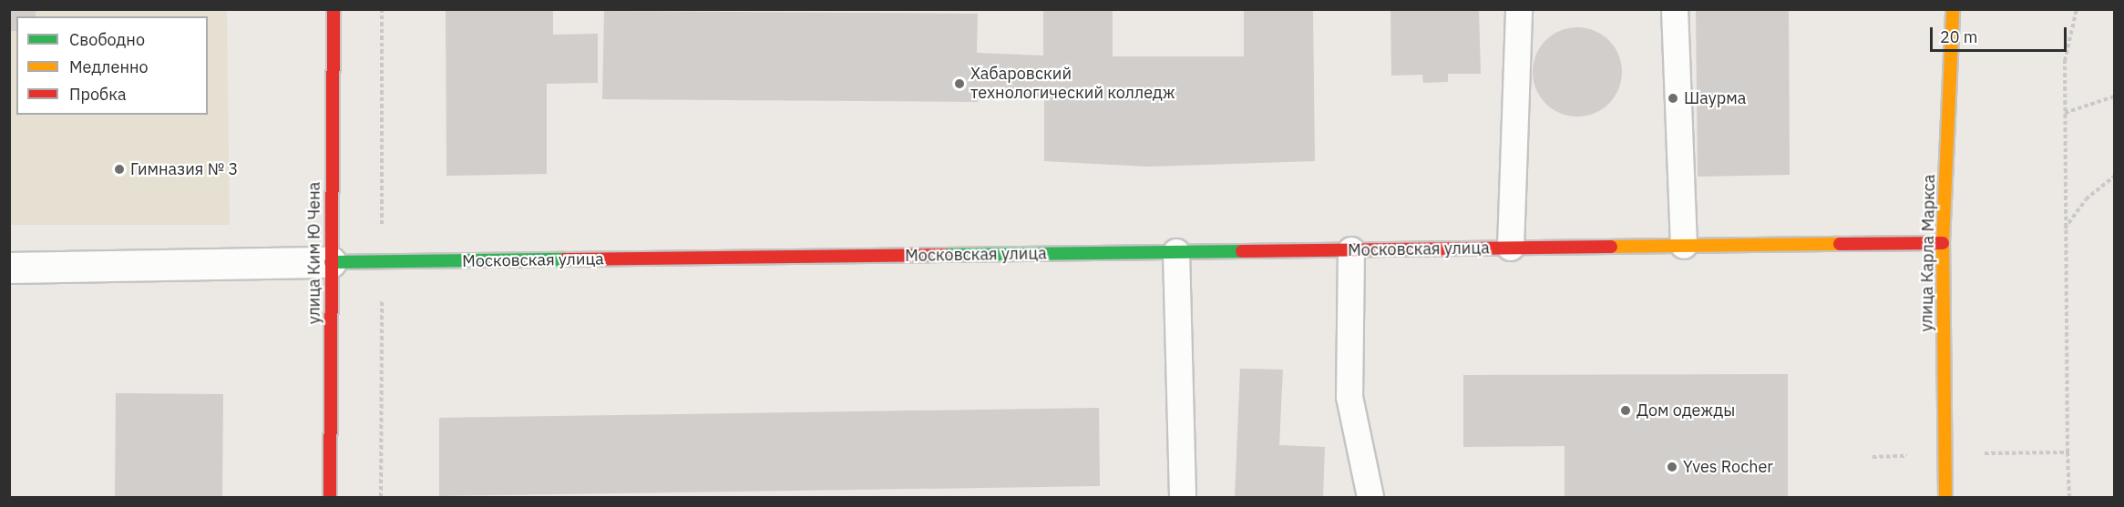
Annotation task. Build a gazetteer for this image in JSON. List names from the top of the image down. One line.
{"streets":{"street":["Московская улица","улица Ким Ю Чена","улица Карла Маркса"]},"crossings":[["Московская улица","улица Ким Ю Чена"],["Московская улица","улица Карла Маркса"]],"places":["Хабаровский технологический колледж","Шаурма","Гимназия № 3","Дом одежды","Yves Rocher"],"legend":["Свободно","Медленно","Пробка"],"scale_bar":"20 m"}
